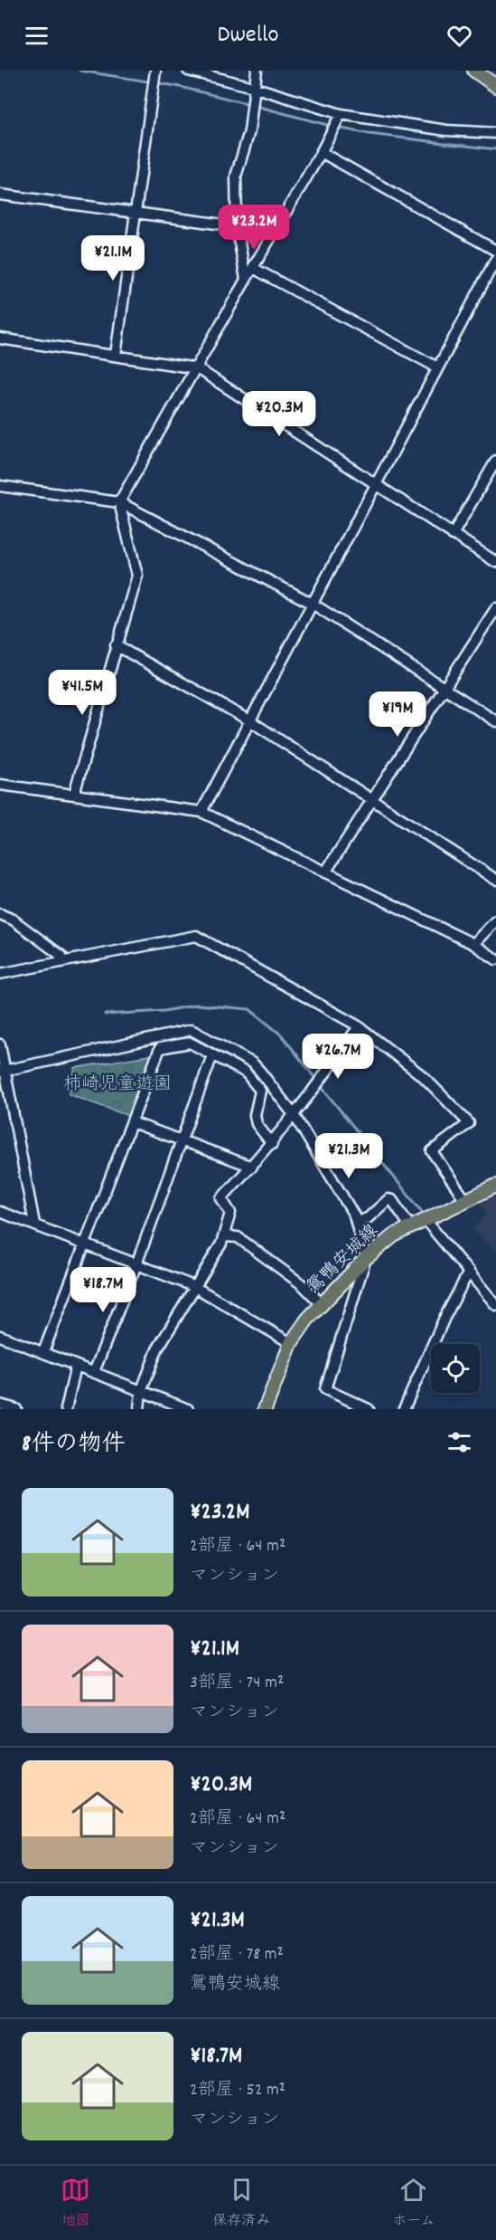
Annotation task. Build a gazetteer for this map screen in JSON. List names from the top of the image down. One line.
{"streets":{"main road":["鴛鴨安城線"]},"parks":["柿崎児童遊園"],"page":{"header":"Dwello","price":["¥23.2M","¥21.1M","¥20.3M","¥41.5M","¥19M","¥26.7M","¥21.3M","¥18.7M"],"heading":"8件の物件","list":[{"name":"¥23.2M","note":"2部屋 · 64 m² · マンション"},{"name":"¥21.1M","note":"3部屋 · 74 m² · マンション"},{"name":"¥20.3M","note":"2部屋 · 64 m² · マンション"},{"name":"¥21.3M","note":"2部屋 · 78 m² · 鴛鴨安城線"},{"name":"¥18.7M","note":"2部屋 · 52 m² · マンション"}],"tabs":["地図","保存済み","ホーム"]}}
